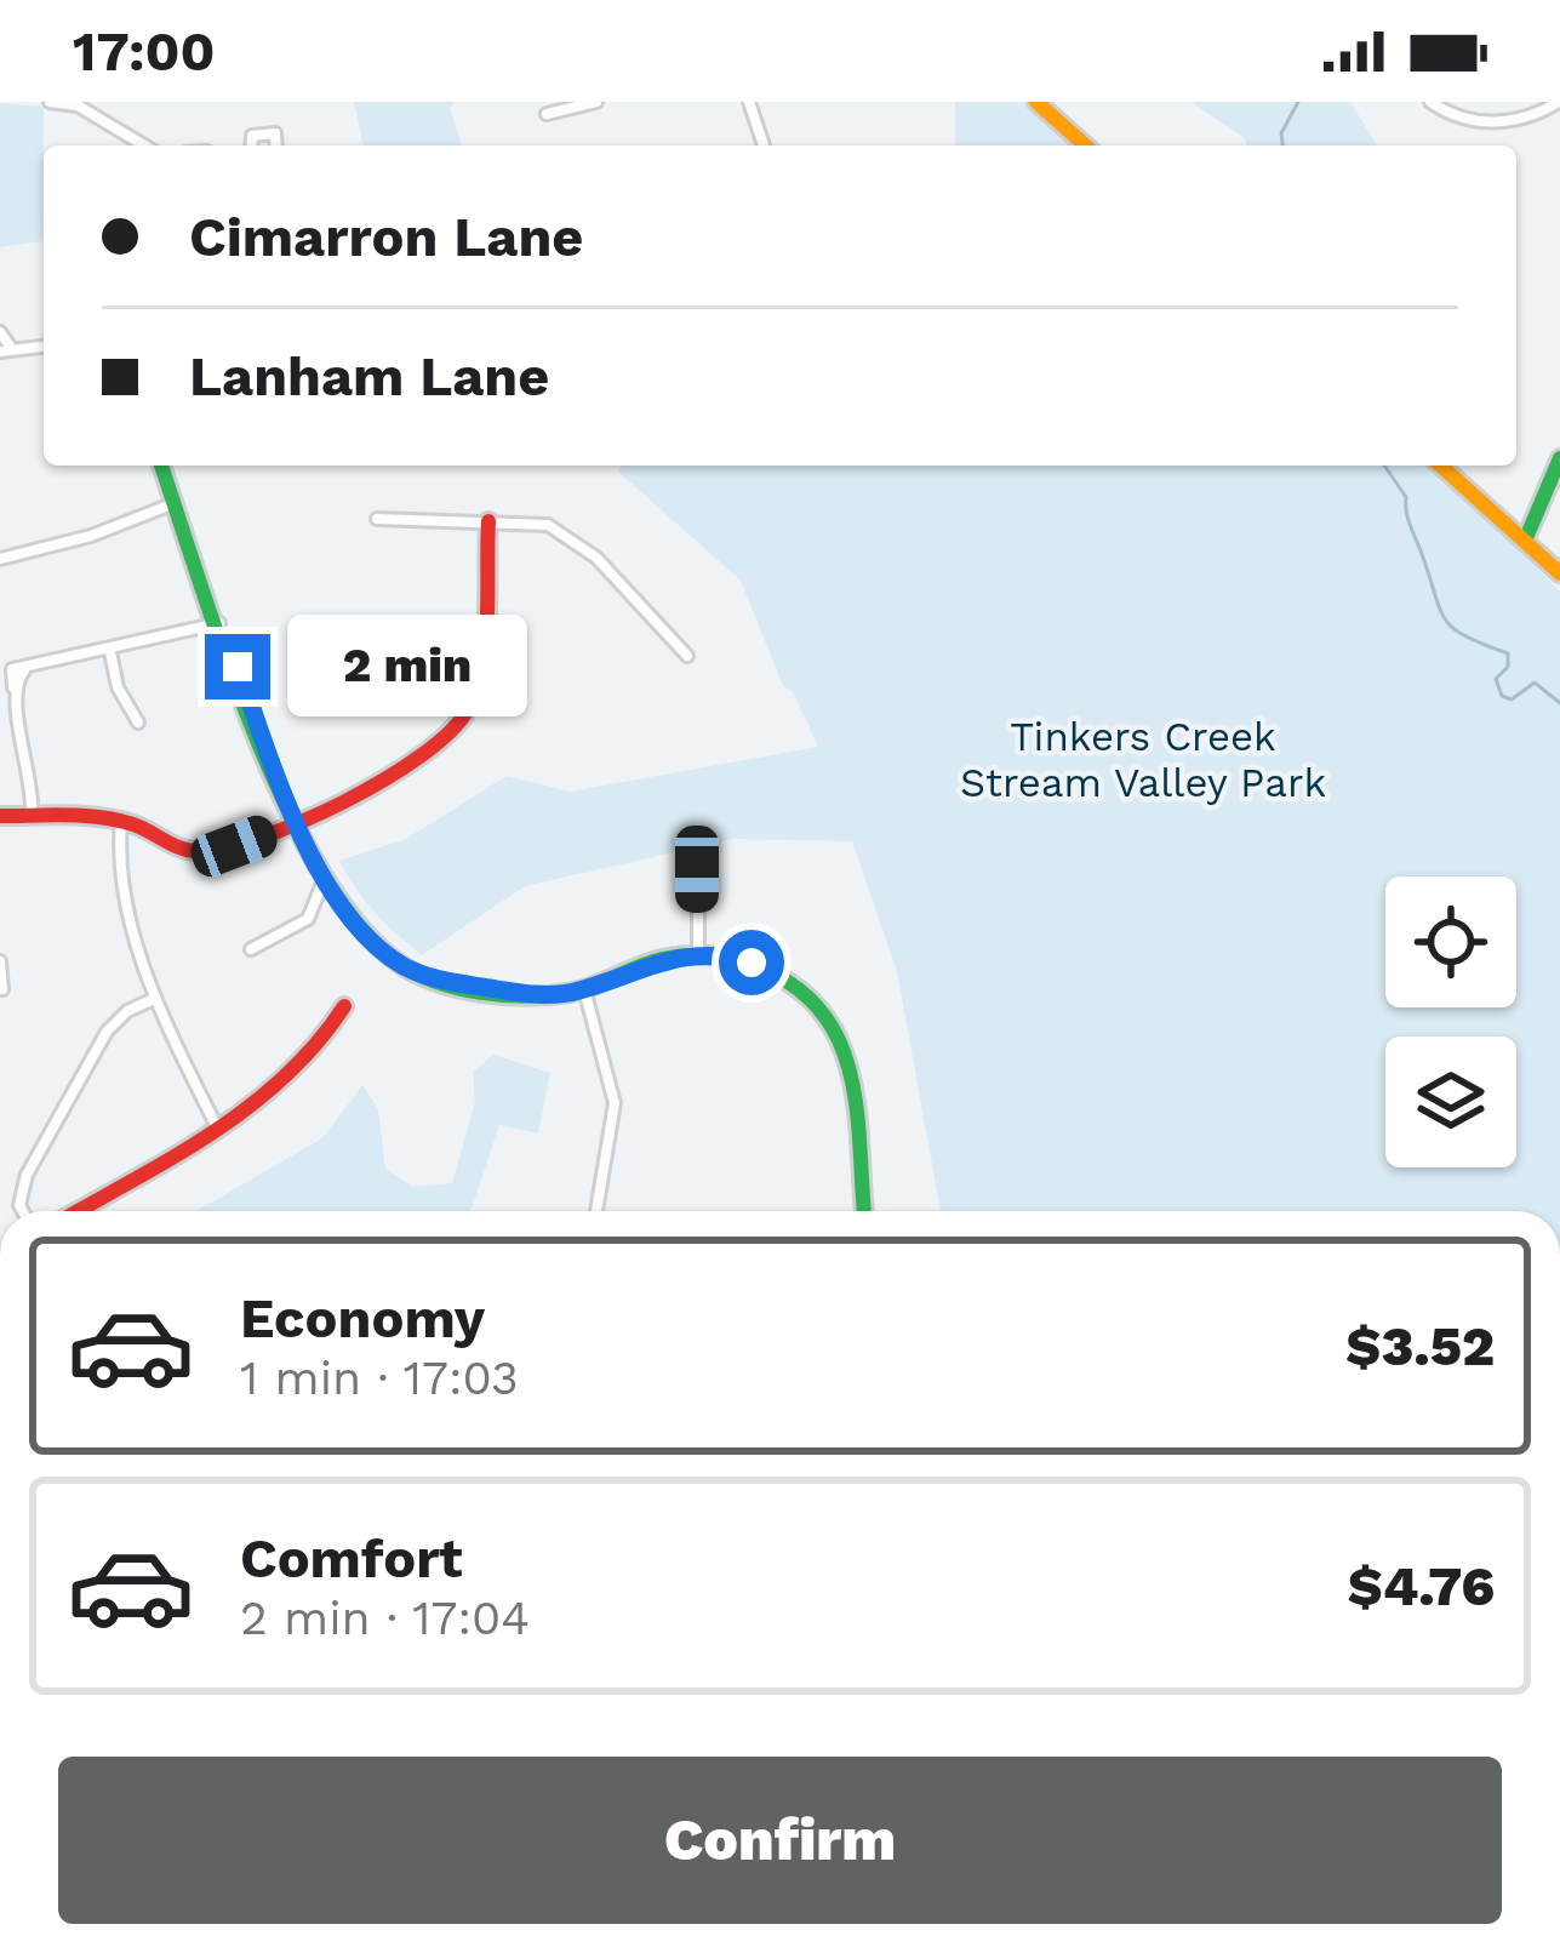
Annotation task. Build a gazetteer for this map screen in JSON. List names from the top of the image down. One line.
{"parks":["Tinkers Creek Stream Valley Park"],"page":{"status":"17:00","banner":["Cimarron Lane","Lanham Lane"],"bubble":"2 min","list":[{"name":"Economy","note":"1 min · 17:03","value":"$3.52"},{"name":"Comfort","note":"2 min · 17:04","value":"$4.76"}],"buttons":"Confirm"}}
